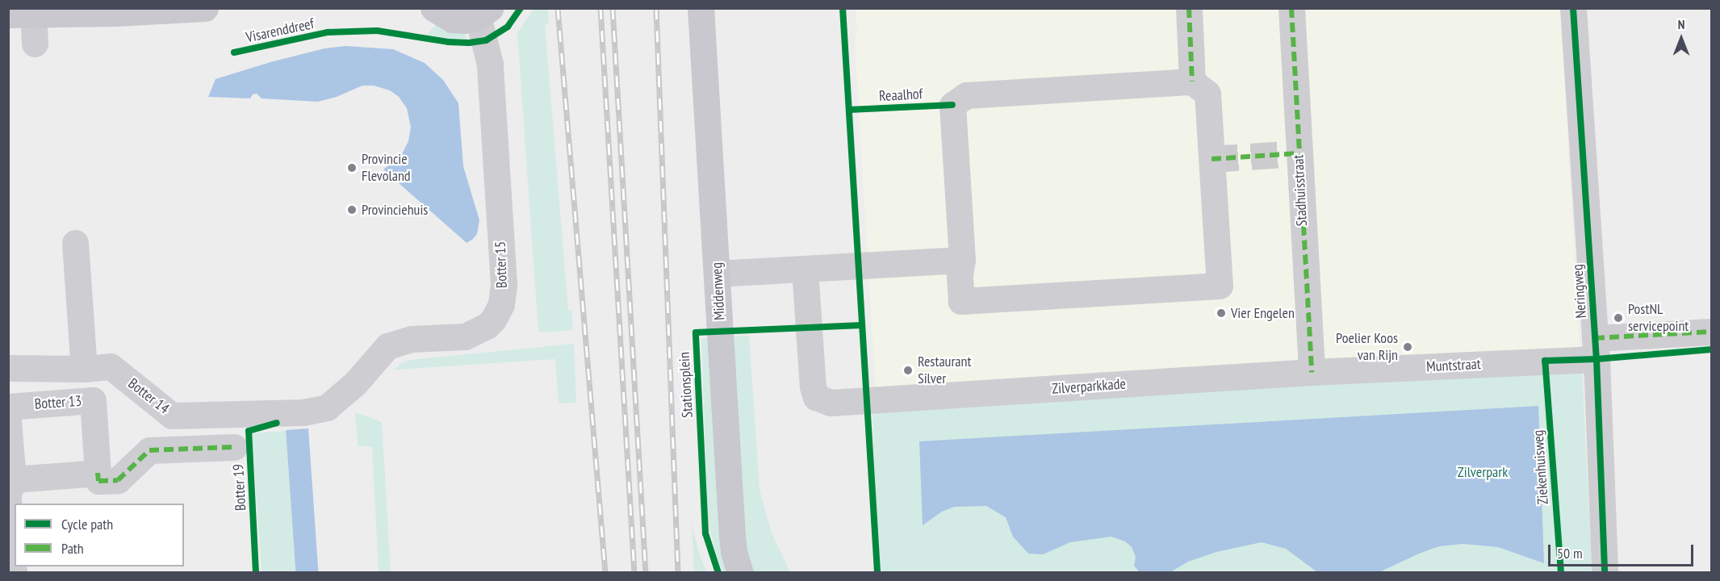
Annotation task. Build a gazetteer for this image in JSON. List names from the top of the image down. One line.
{"streets":{"main road":["Middenweg"],"street":["Stadhuisstraat","Botter 15","Neringweg","Muntstraat","Zilverparkkade","Botter 14","Botter 13"],"cycle path":["Visarenddreef","Reaalhof","Stationsplein","Ziekenhuisweg","Botter 19"]},"crossings":[["Stadhuisstraat","Muntstraat"],["Stadhuisstraat","Zilverparkkade"],["Botter 15","Botter 14"],["Neringweg","Muntstraat"],["Muntstraat","Zilverparkkade"]],"parks":["Zilverpark"],"places":["Provincie Flevoland","Provinciehuis","Vier Engelen","PostNL servicepoint","Poelier Koos van Rijn","Restaurant Silver"],"legend":["Cycle path","Path"],"scale_bar":"50 m","north":"top"}
